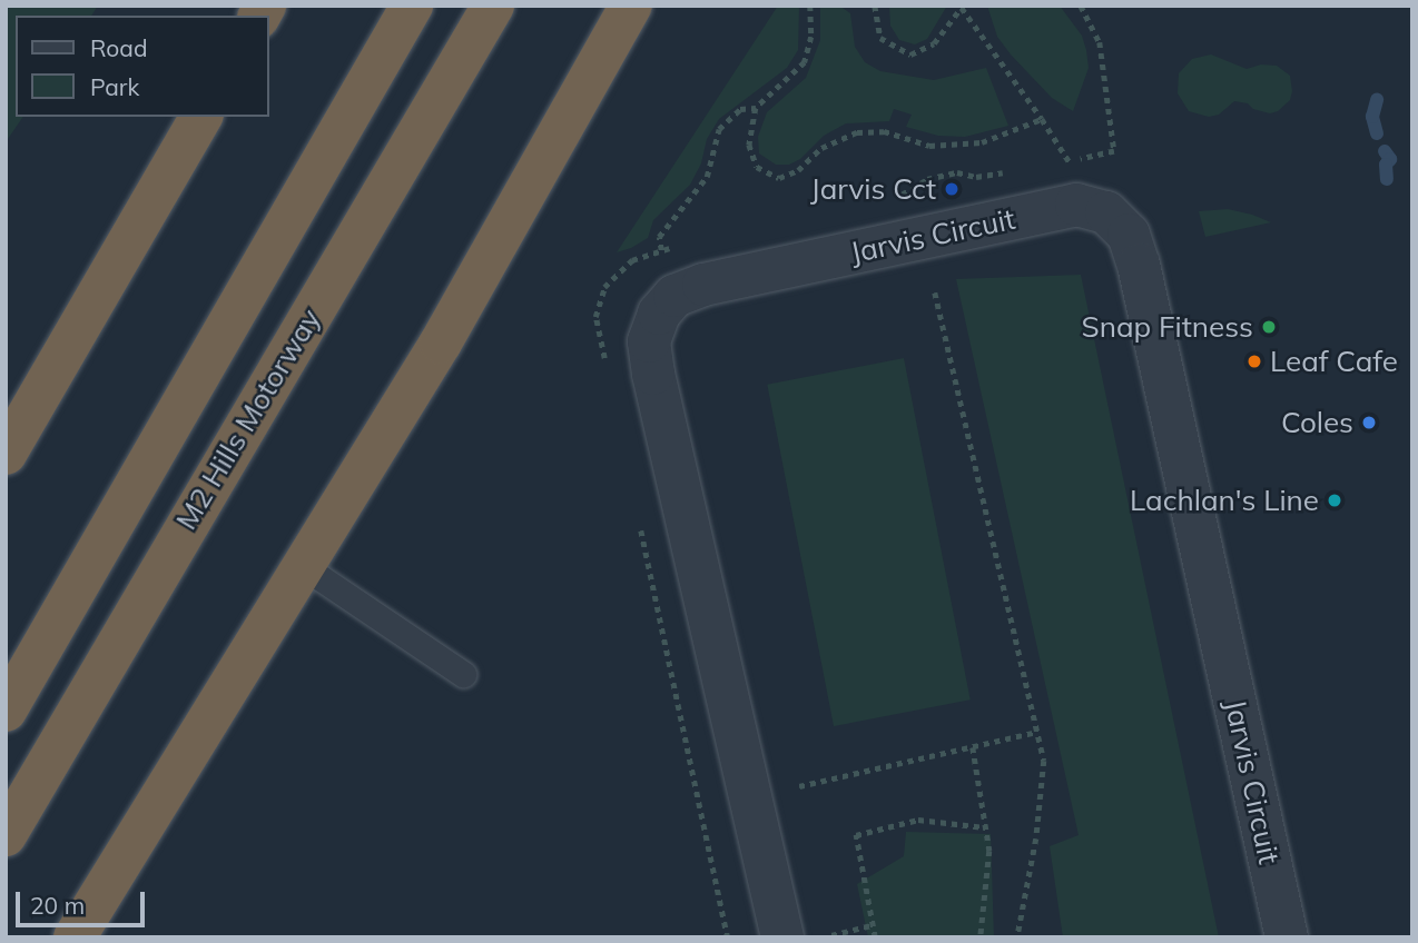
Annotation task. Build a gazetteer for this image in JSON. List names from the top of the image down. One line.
{"streets":{"highway":["M2 Hills Motorway"],"street":["Jarvis Circuit"]},"places":["Jarvis Cct","Snap Fitness","Leaf Cafe","Coles","Lachlan's Line"],"legend":["Road","Park"],"scale_bar":"20 m"}
